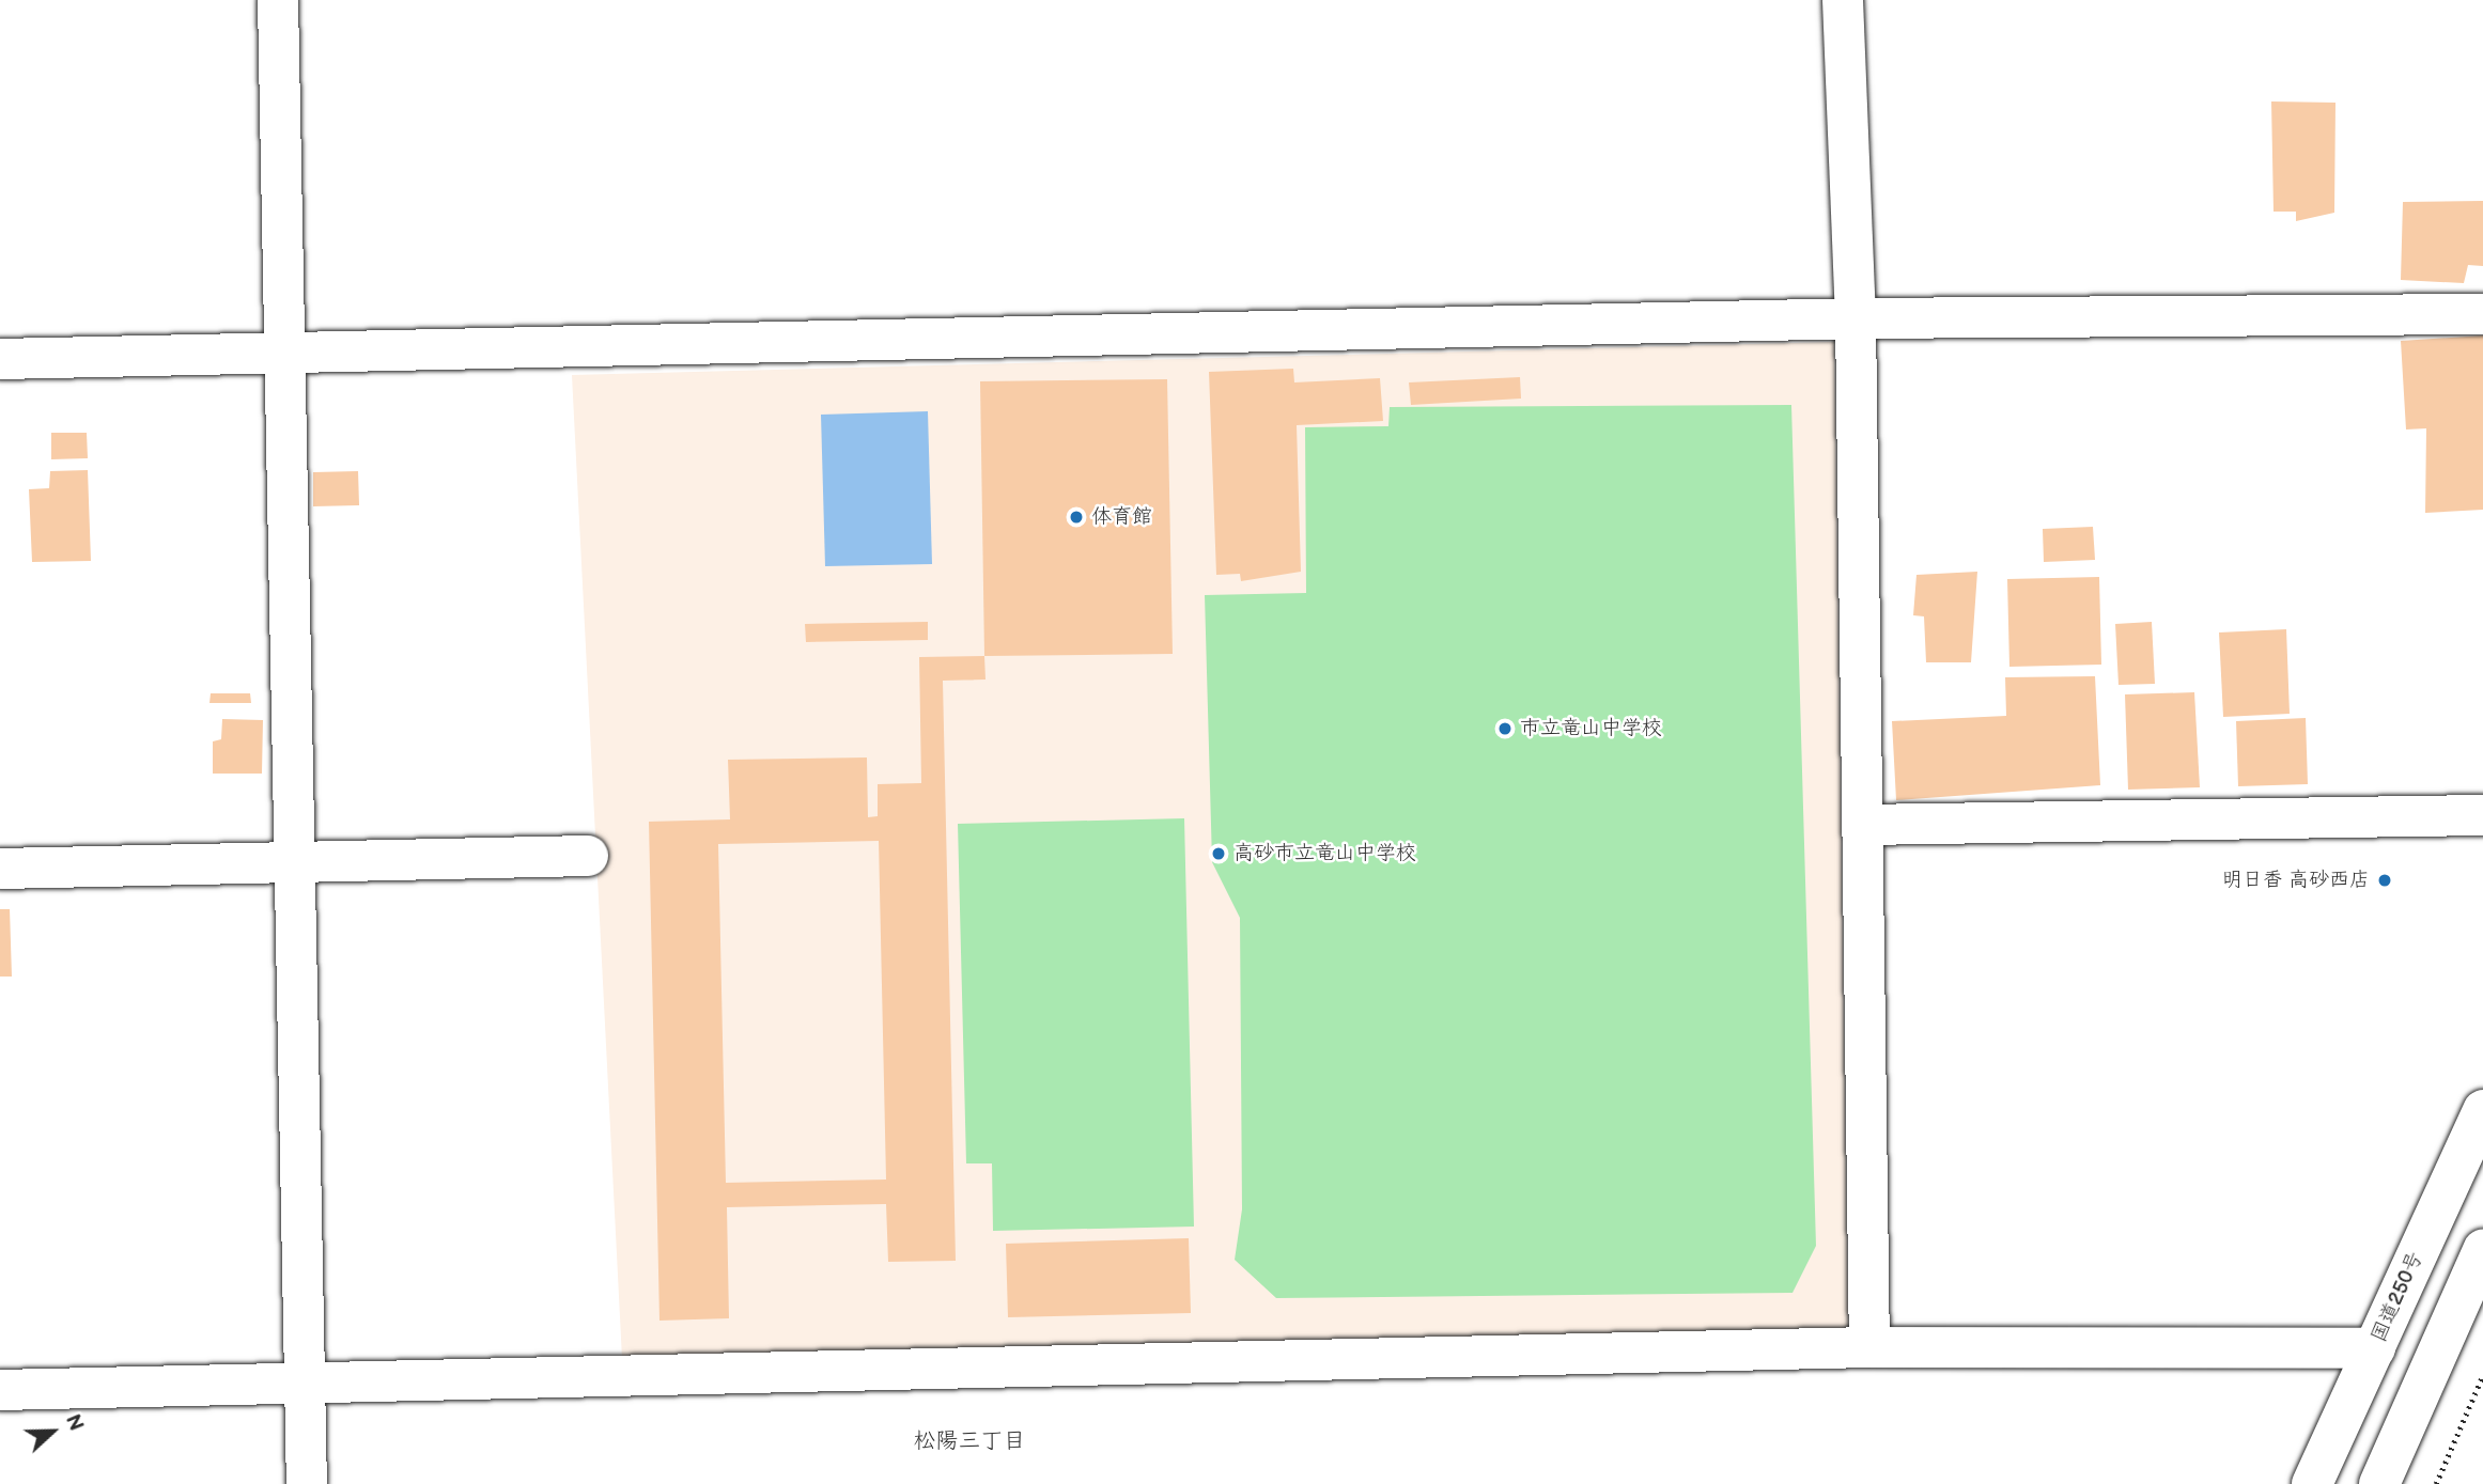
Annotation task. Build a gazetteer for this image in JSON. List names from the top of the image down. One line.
{"streets":{"main road":["国道250号"]},"districts":["松陽三丁目"],"places":["体育館","市立竜山中学校","高砂市立竜山中学校","明日香 高砂西店"],"north":"right"}
